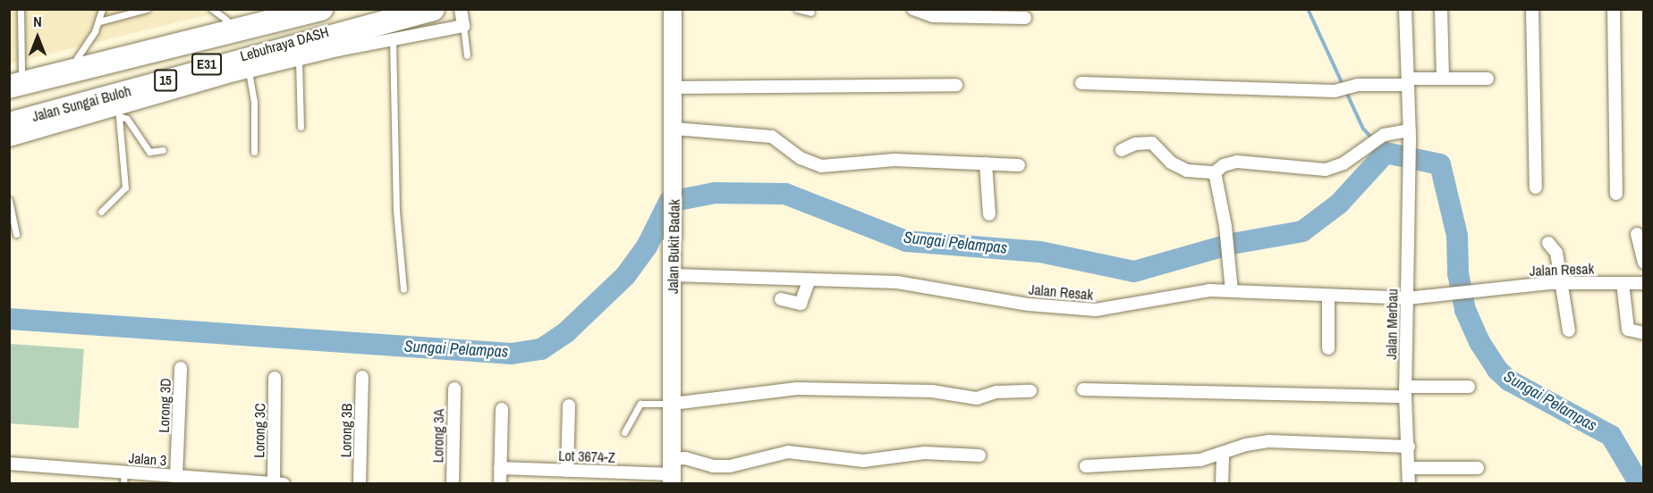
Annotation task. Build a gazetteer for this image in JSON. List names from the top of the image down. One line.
{"streets":{"highway":["Lebuhraya DASH","E31","15","Jalan Sungai Buloh"],"main road":["Jalan Bukit Badak"],"street":["Jalan Resak","Jalan Merbau","Lorong 3D","Lorong 3C","Lorong 3B","Lorong 3A","Lot 3674-Z","Jalan 3"]},"crossings":[["Jalan Bukit Badak","Jalan Resak"],["Jalan Bukit Badak","Lot 3674-Z"],["Jalan Resak","Jalan Merbau"],["Lorong 3D","Jalan 3"],["Lorong 3C","Jalan 3"]],"water":["Sungai Pelampas"],"north":"top"}
